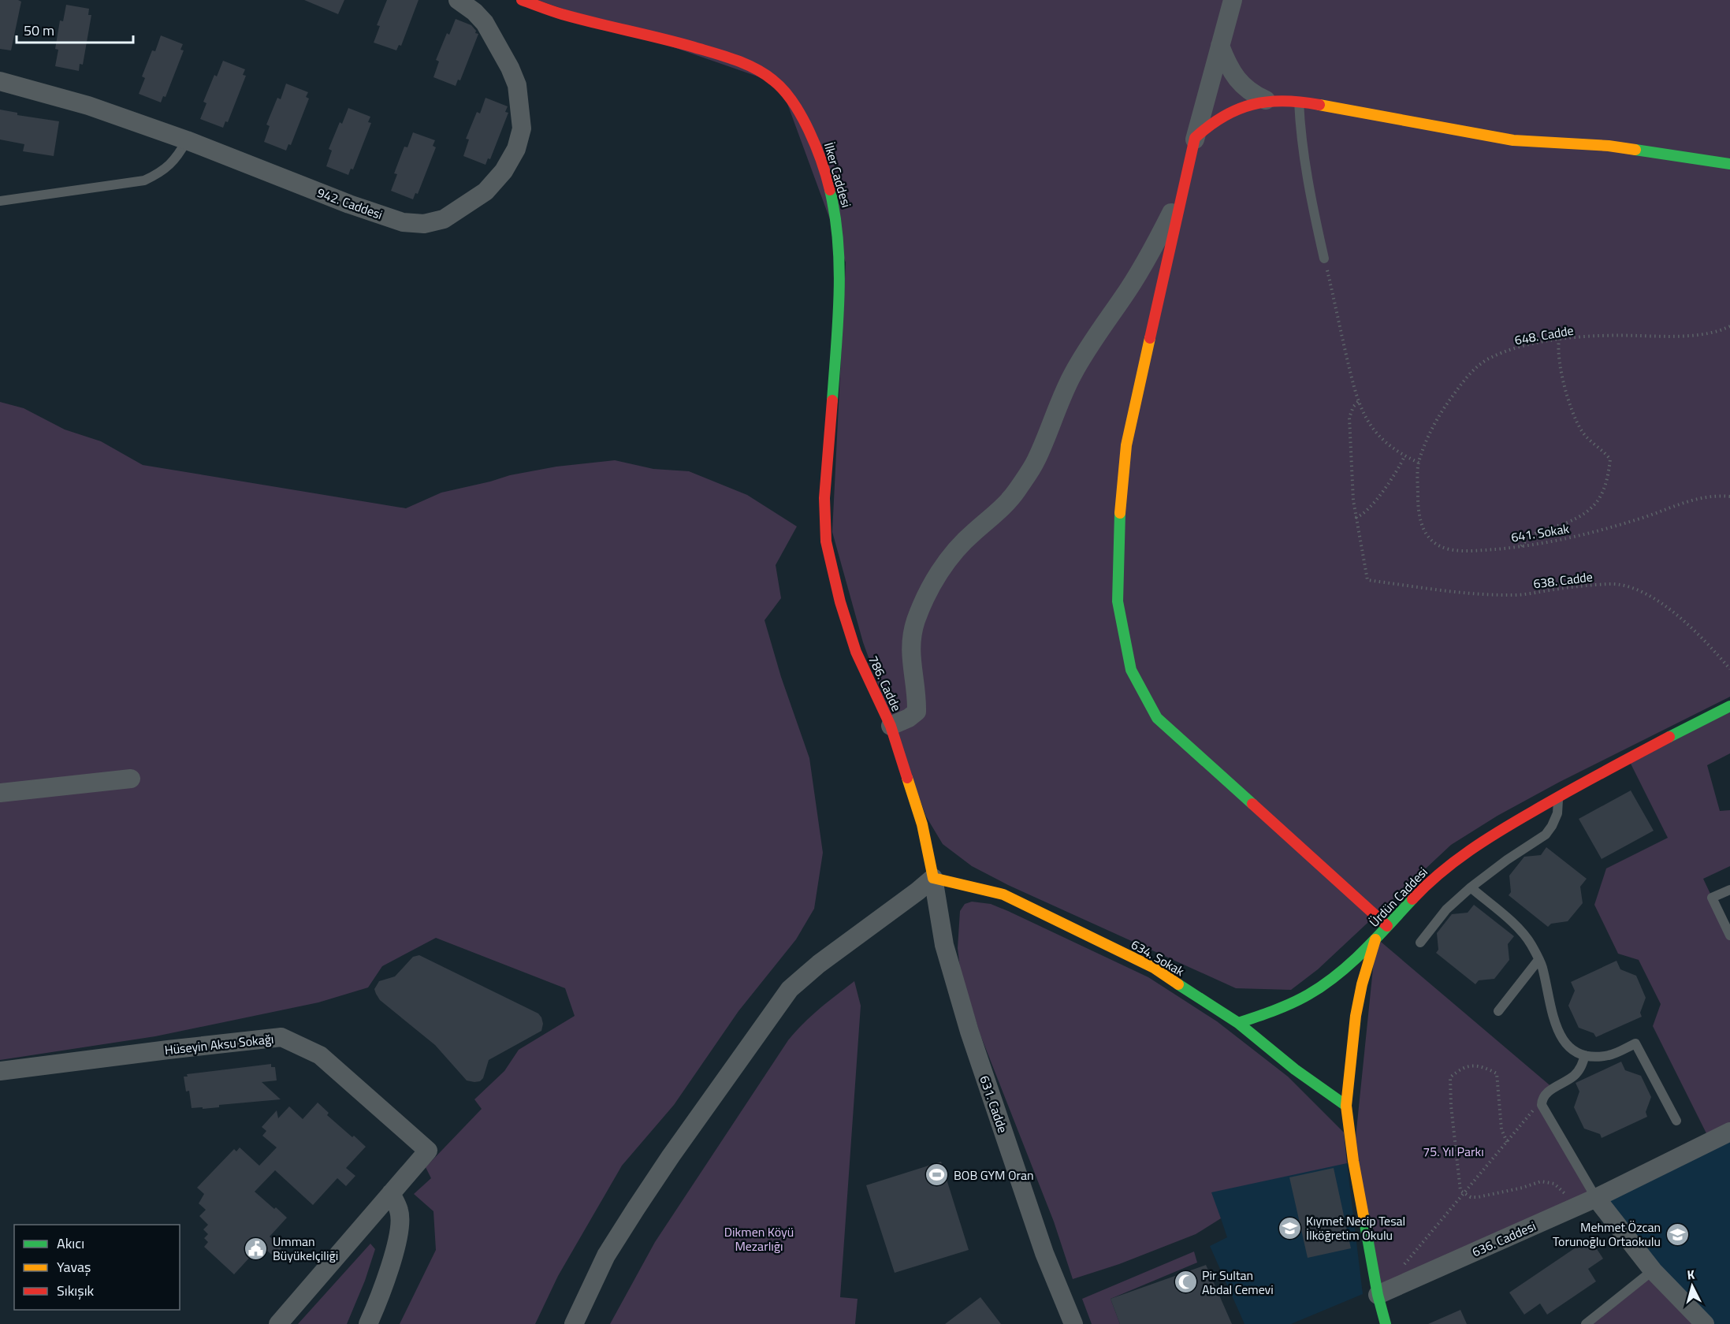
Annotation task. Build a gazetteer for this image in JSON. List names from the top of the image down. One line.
{"streets":{"street":["İlker Caddesi","942. Caddesi","786. Cadde","Ürdün Caddesi","634. Sokak","Hüseyin Aksu Sokağı","631. Cadde","636. Caddesi"],"path":["648. Cadde","641. Sokak","638. Cadde"]},"crossings":[["İlker Caddesi","786. Cadde"],["648. Cadde","641. Sokak"],["786. Cadde","634. Sokak"],["786. Cadde","631. Cadde"],["Ürdün Caddesi","634. Sokak"],["Ürdün Caddesi","636. Caddesi"],["634. Sokak","631. Cadde"]],"parks":["75. Yıl Parkı","Dikmen Köyü Mezarlığı"],"places":{"sports":["BOB GYM Oran"],"school or university":["Kıymet Necip Tesal İlköğretim Okulu","Mehmet Özcan Torunoğlu Ortaokulu"],"public building":["Umman Büyükelçiliği"],"mosque":["Pir Sultan Abdal Cemevi"]},"legend":["Akıcı","Yavaş","Sıkışık"],"scale_bar":"50 m","north":"top"}
